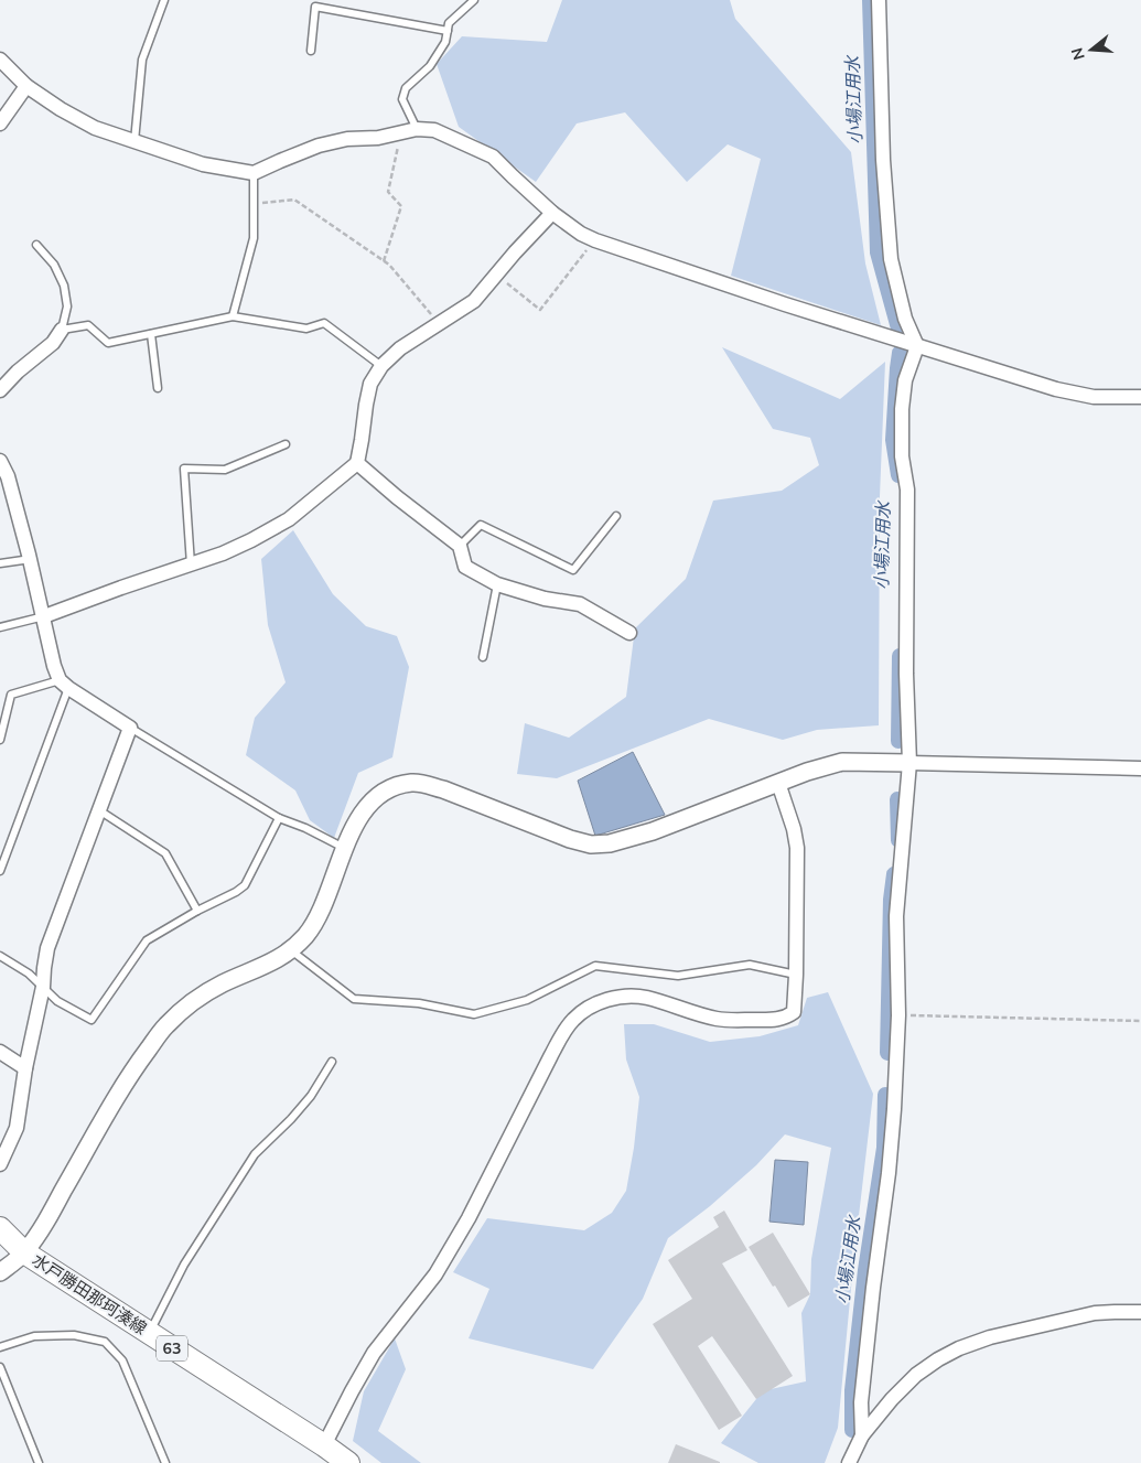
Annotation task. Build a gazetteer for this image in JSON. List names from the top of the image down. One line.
{"streets":{"main road":["水戸勝田那珂湊線","63"]},"water":["小場江用水"],"north":"left"}
